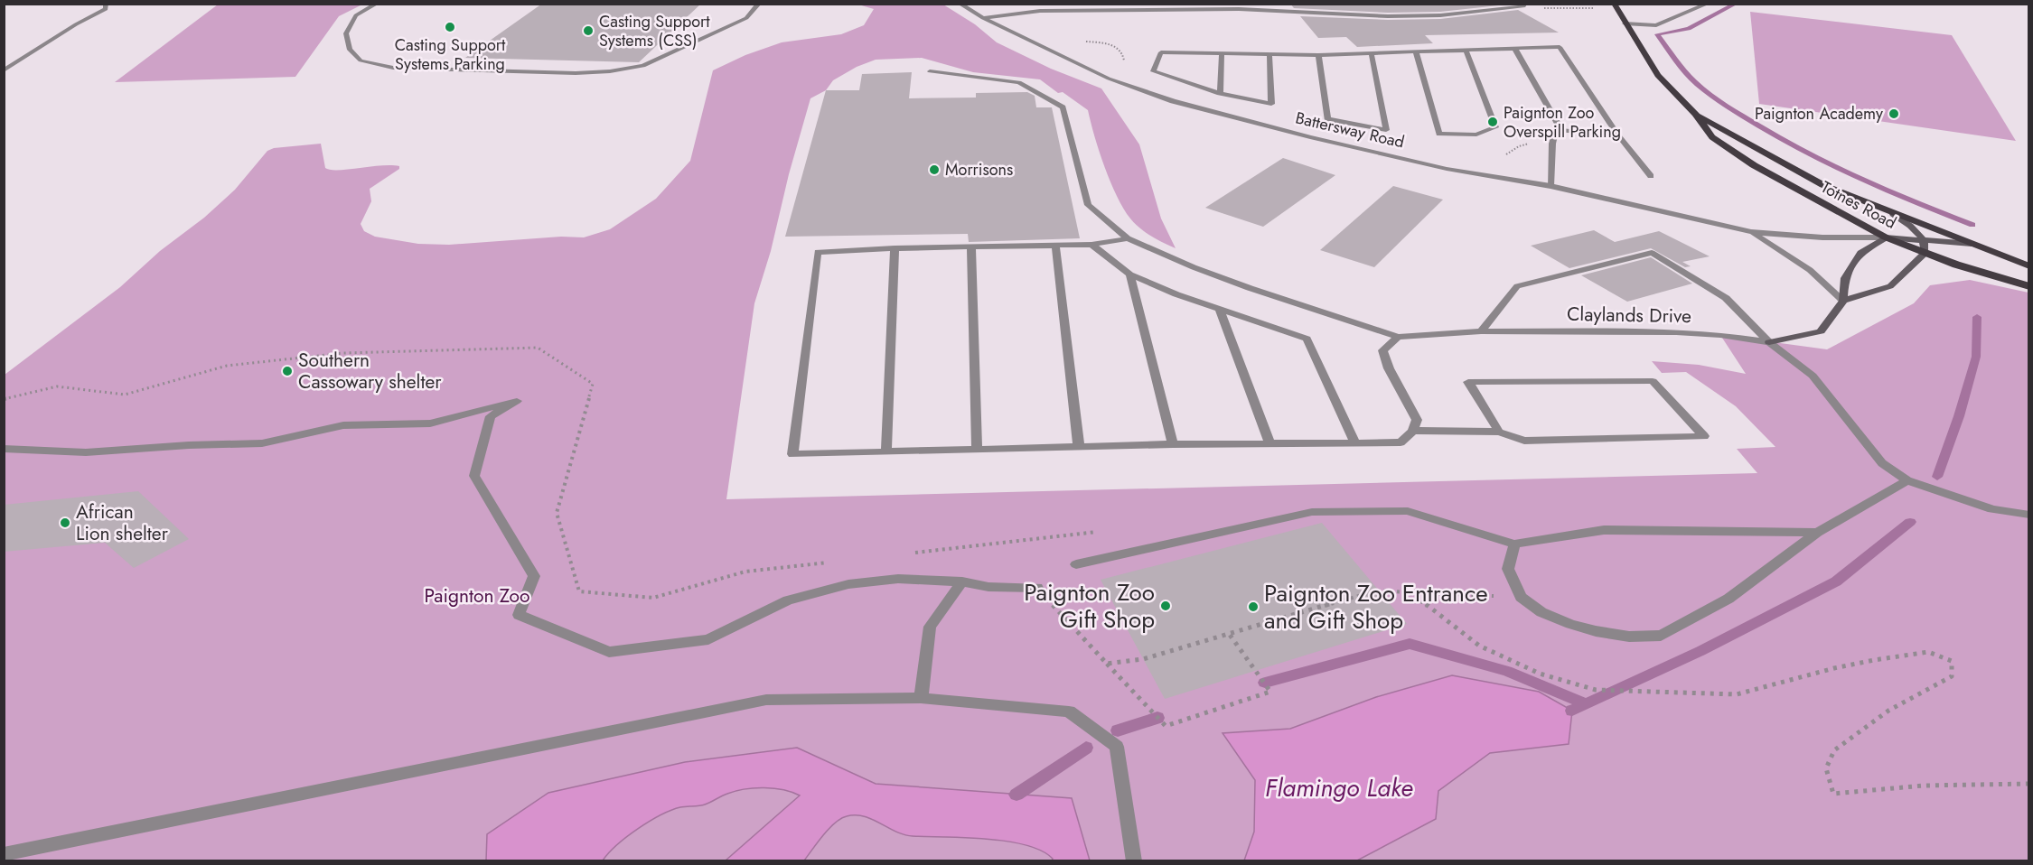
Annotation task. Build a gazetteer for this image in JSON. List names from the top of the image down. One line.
{"streets":{"main road":["Totnes Road"],"street":["Battersway Road","Claylands Drive"]},"crossings":[["Battersway Road","Totnes Road"],["Battersway Road","Claylands Drive"]],"water":["Flamingo Lake"],"parks":["Paignton Zoo"],"places":["Casting Support Systems Parking","Casting Support Systems (CSS)","Paignton Academy","Paignton Zoo Overspill Parking","Morrisons","Southern Cassowary shelter","African Lion shelter","Paignton Zoo Gift Shop","Paignton Zoo Entrance and Gift Shop"]}
